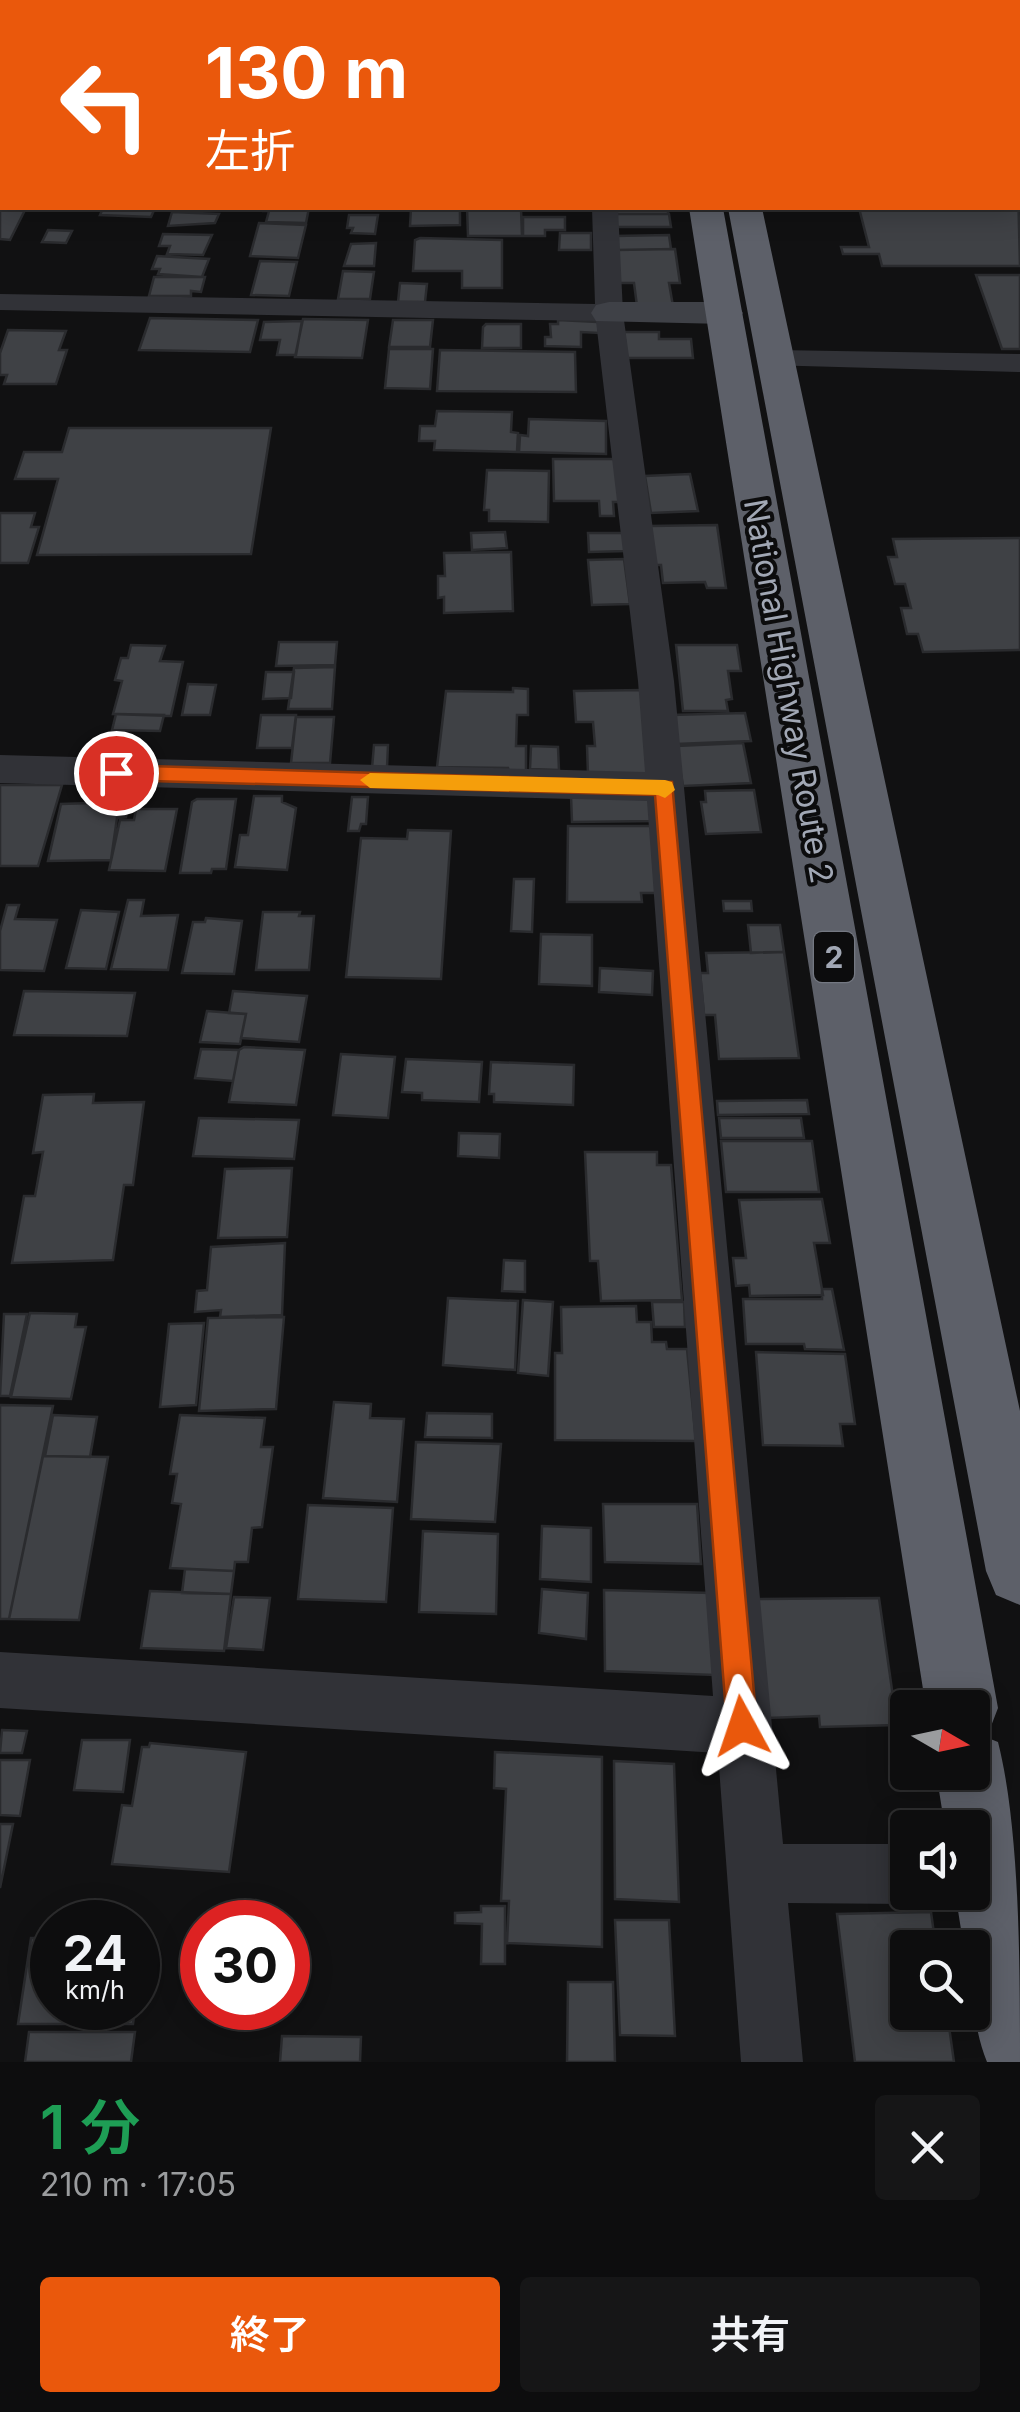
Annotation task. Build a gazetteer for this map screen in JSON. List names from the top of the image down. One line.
{"streets":{"highway":["National Highway Route 2","2"]},"north":"right","page":{"turn":["130 m","左折"],"speed":"24 km/h","limit":"30","heading":["1 分","210 m · 17:05"],"buttons":["終了","共有"]}}
